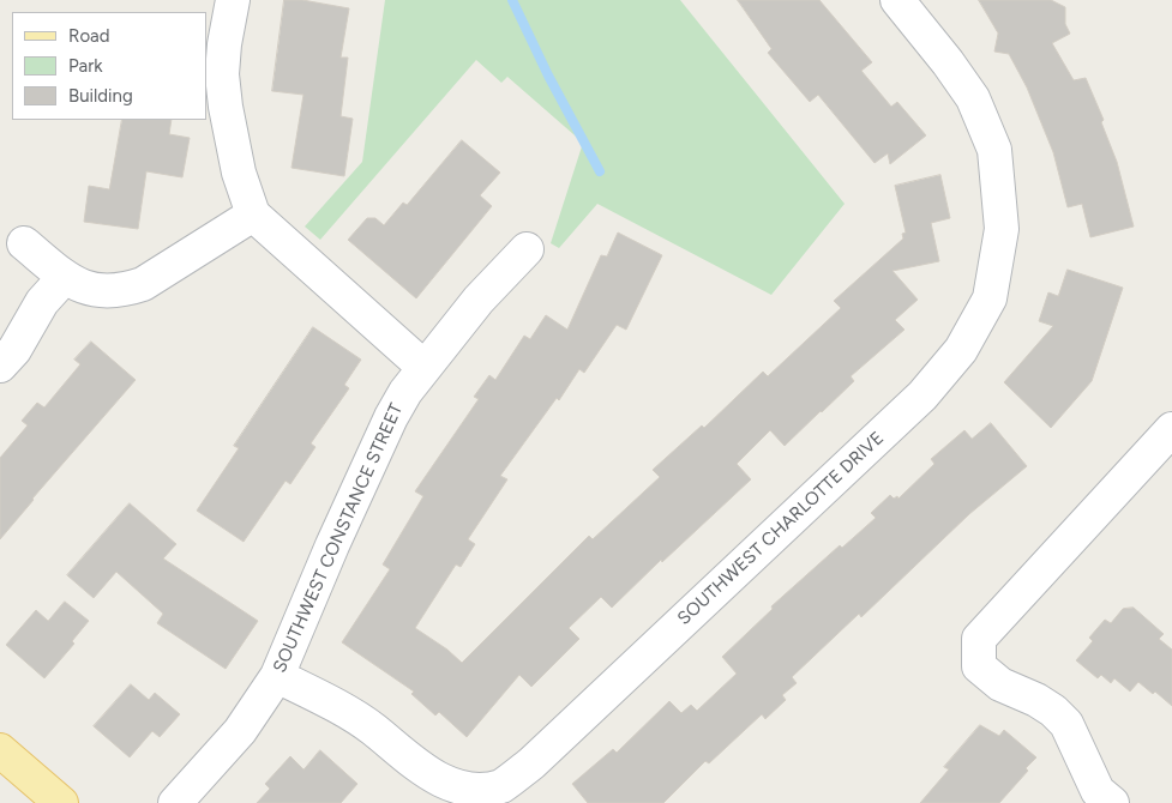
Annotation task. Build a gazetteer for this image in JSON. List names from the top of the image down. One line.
{"streets":{"street":["SOUTHWEST CHARLOTTE DRIVE","SOUTHWEST CONSTANCE STREET"]},"crossings":[["SOUTHWEST CHARLOTTE DRIVE","SOUTHWEST CONSTANCE STREET"]],"legend":["Road","Park","Building"]}
